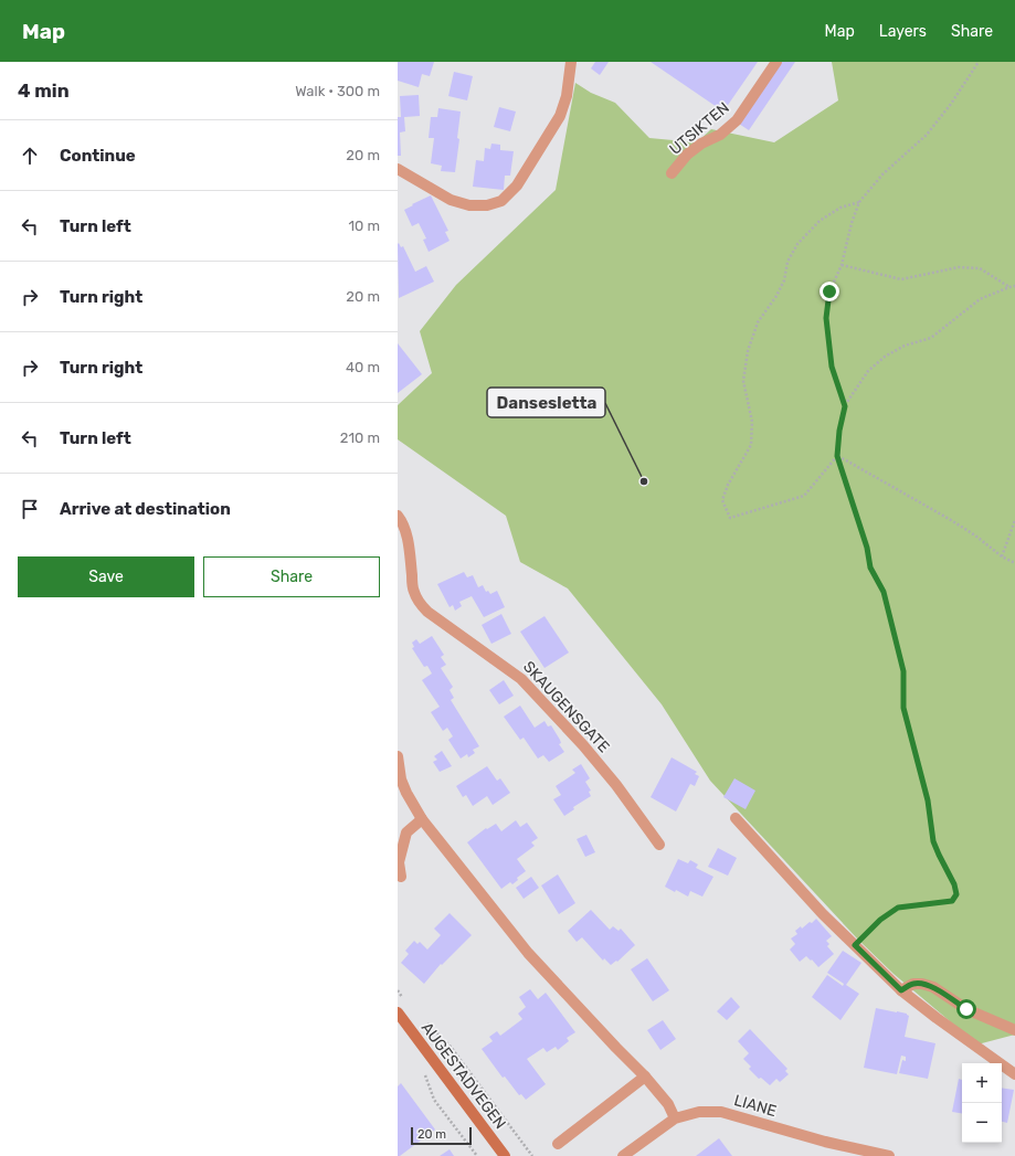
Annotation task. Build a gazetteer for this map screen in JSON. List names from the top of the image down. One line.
{"streets":{"main road":["AUGESTADVEGEN"],"street":["UTSIKTEN","SKAUGENSGATE","LIANE"]},"places":["Dansesletta"],"scale_bar":"20 m","page":{"header":"Map","nav":["Map","Layers","Share"],"heading":["4 min","Walk · 300 m"],"list":[["Continue","20 m"],["Turn left","10 m"],["Turn right","20 m"],["Turn right","40 m"],["Turn left","210 m"],"Arrive at destination"],"buttons":["Save","Share"],"map_buttons":["+","−"],"scale":"20 m"}}
